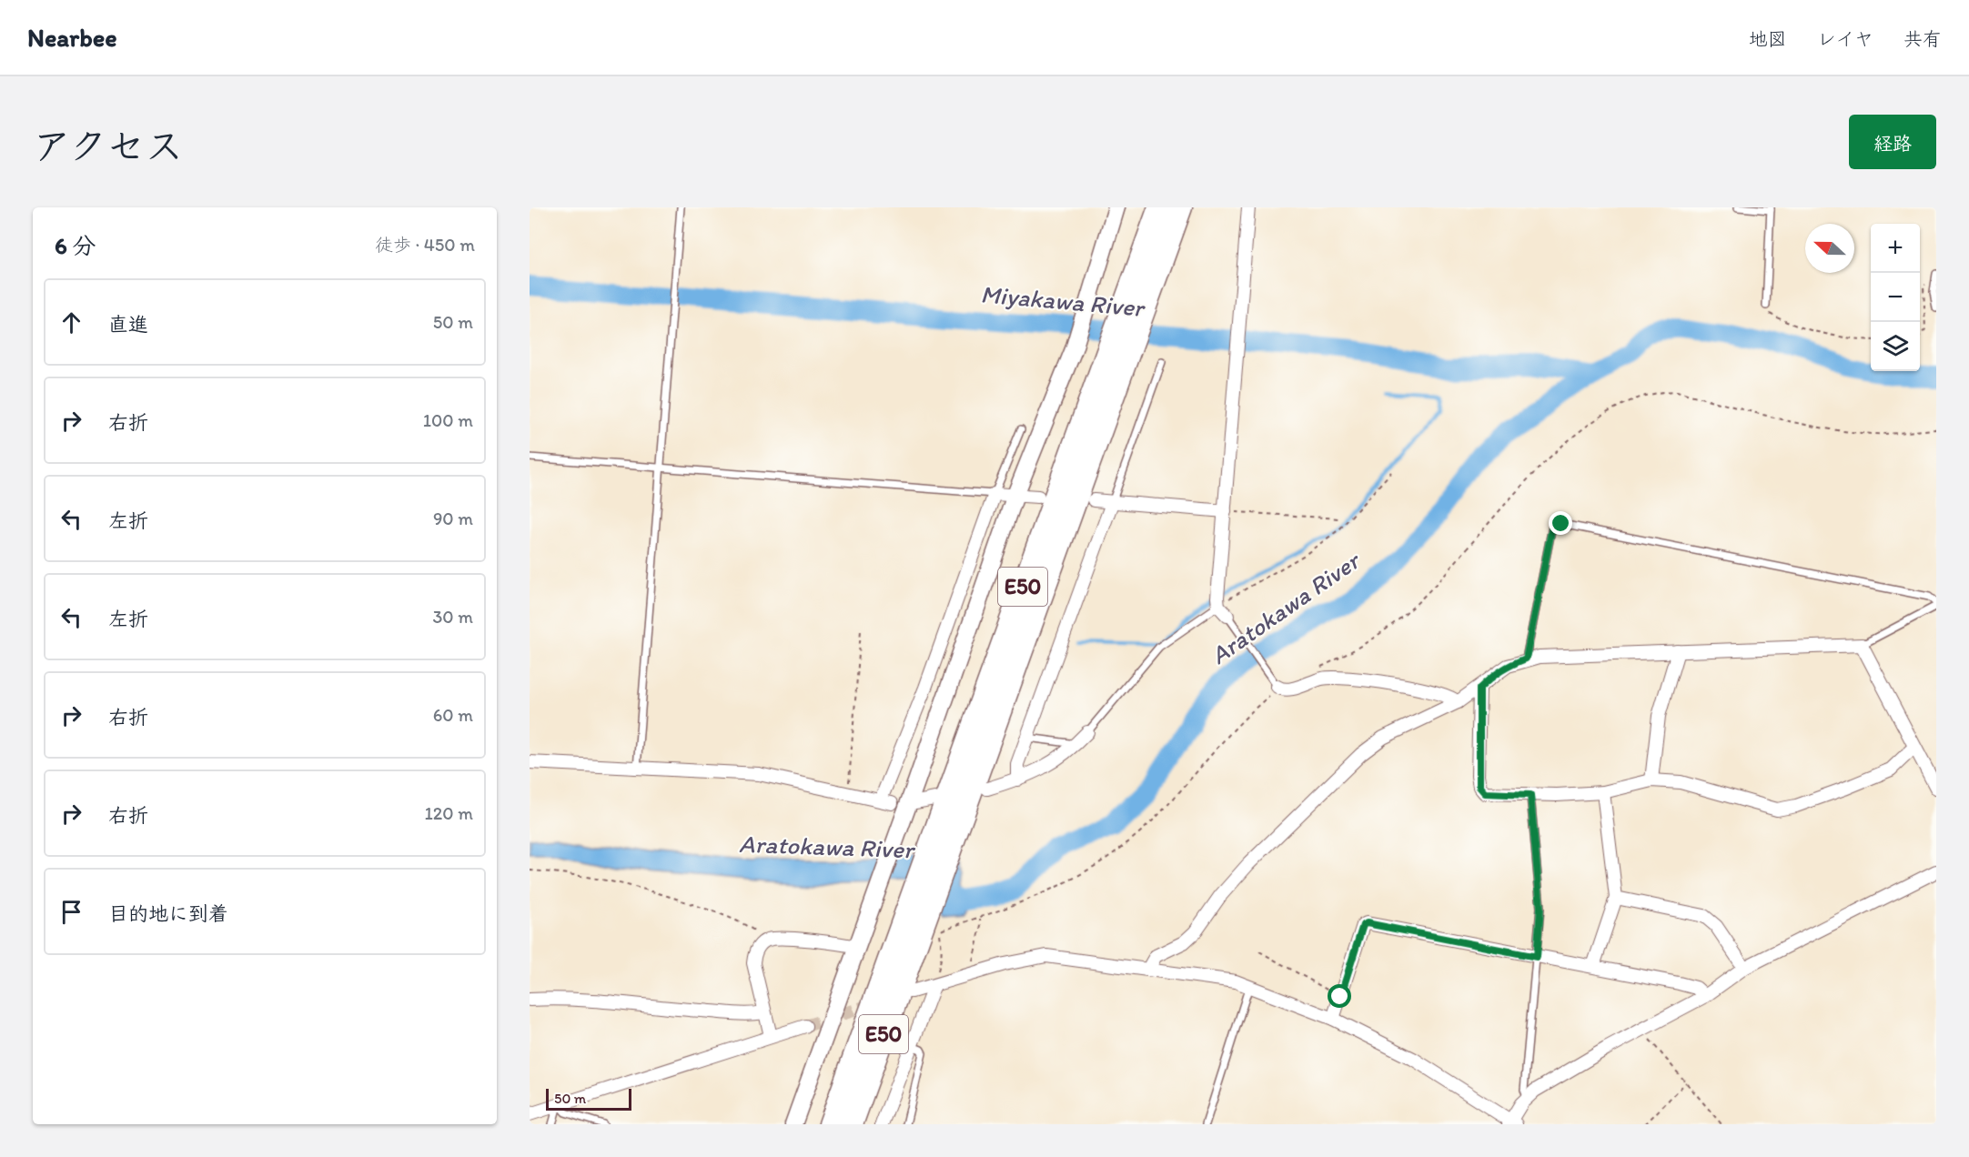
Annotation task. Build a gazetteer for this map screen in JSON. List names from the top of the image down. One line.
{"streets":{"highway":["E50"]},"water":["Miyakawa River","Aratokawa River"],"scale_bar":"50 m","north":"left","page":{"header":"Nearbee","nav":["地図","レイヤ","共有"],"title":"アクセス","buttons":"経路","heading":["6 分","徒歩 · 450 m"],"map_buttons":["+","−"],"list":[["直進","50 m"],["右折","100 m"],["左折","90 m"],["左折","30 m"],["右折","60 m"],["右折","120 m"],"目的地に到着"],"scale":"50 m"}}
